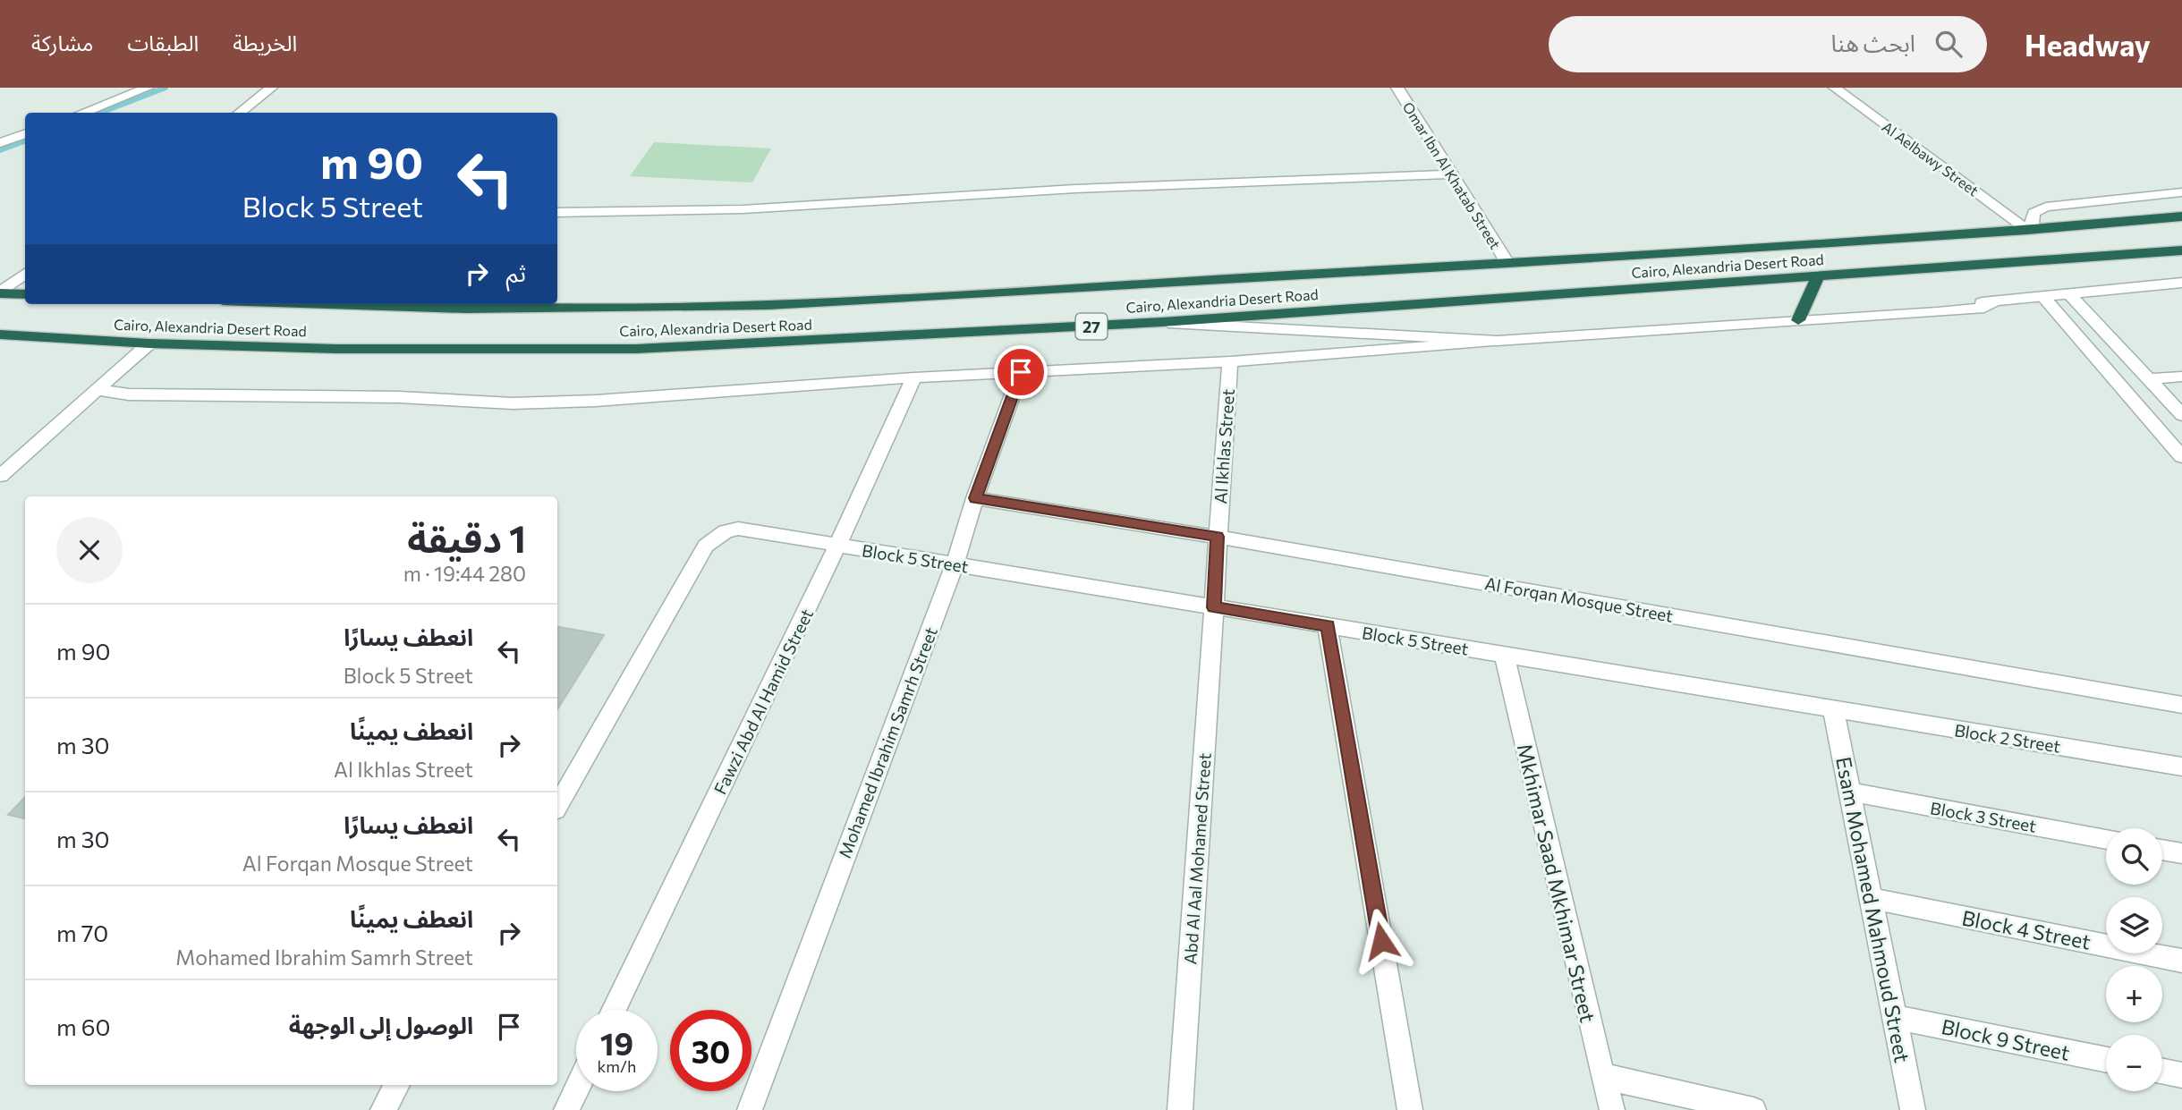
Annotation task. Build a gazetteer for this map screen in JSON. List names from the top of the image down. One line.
{"streets":{"highway":["Cairo, Alexandria Desert Road","27"],"street":["Al Aelbawy Street","Omar Ibn Al Khatab Street","Al Ikhlas Street","Block 5 Street","Al Forqan Mosque Street","Fawzi Abd Al Hamid Street","Block 2 Street","Mohamed Ibrahim Samrh Street","Block 3 Street","Abd Al Aal Mohamed Street","Mkhimar Saad Mkhimar Street","Esam Mohamed Mahmoud Street","Block 4 Street","Block 9 Street"]},"crossings":[["Al Aelbawy Street","Cairo, Alexandria Desert Road"],["Omar Ibn Al Khatab Street","Cairo, Alexandria Desert Road"],["Al Ikhlas Street","Block 5 Street"],["Al Ikhlas Street","Al Forqan Mosque Street"],["Al Ikhlas Street","Abd Al Aal Mohamed Street"],["Block 5 Street","Fawzi Abd Al Hamid Street"],["Block 5 Street","Block 2 Street"],["Block 5 Street","Mohamed Ibrahim Samrh Street"],["Block 5 Street","Abd Al Aal Mohamed Street"],["Block 5 Street","Mkhimar Saad Mkhimar Street"],["Block 5 Street","Esam Mohamed Mahmoud Street"],["Al Forqan Mosque Street","Mohamed Ibrahim Samrh Street"],["Block 2 Street","Esam Mohamed Mahmoud Street"],["Block 3 Street","Esam Mohamed Mahmoud Street"],["Esam Mohamed Mahmoud Street","Block 4 Street"],["Esam Mohamed Mahmoud Street","Block 9 Street"]],"page":{"header":"Headway","search":"ابحث هنا","nav":["الخريطة","الطبقات","مشاركة"],"turn":["90 m","Block 5 Street"],"then":"ثم","heading":["1 دقيقة","280 m · 19:44"],"list":[{"name":"انعطف يسارًا","note":"Block 5 Street","value":"90 m"},{"name":"انعطف يمينًا","note":"Al Ikhlas Street","value":"30 m"},{"name":"انعطف يسارًا","note":"Al Forqan Mosque Street","value":"30 m"},{"name":"انعطف يمينًا","note":"Mohamed Ibrahim Samrh Street","value":"70 m"},{"name":"الوصول إلى الوجهة","value":"60 m"}],"map_buttons":["+","−"],"speed":"19 km/h","limit":"30"}}
